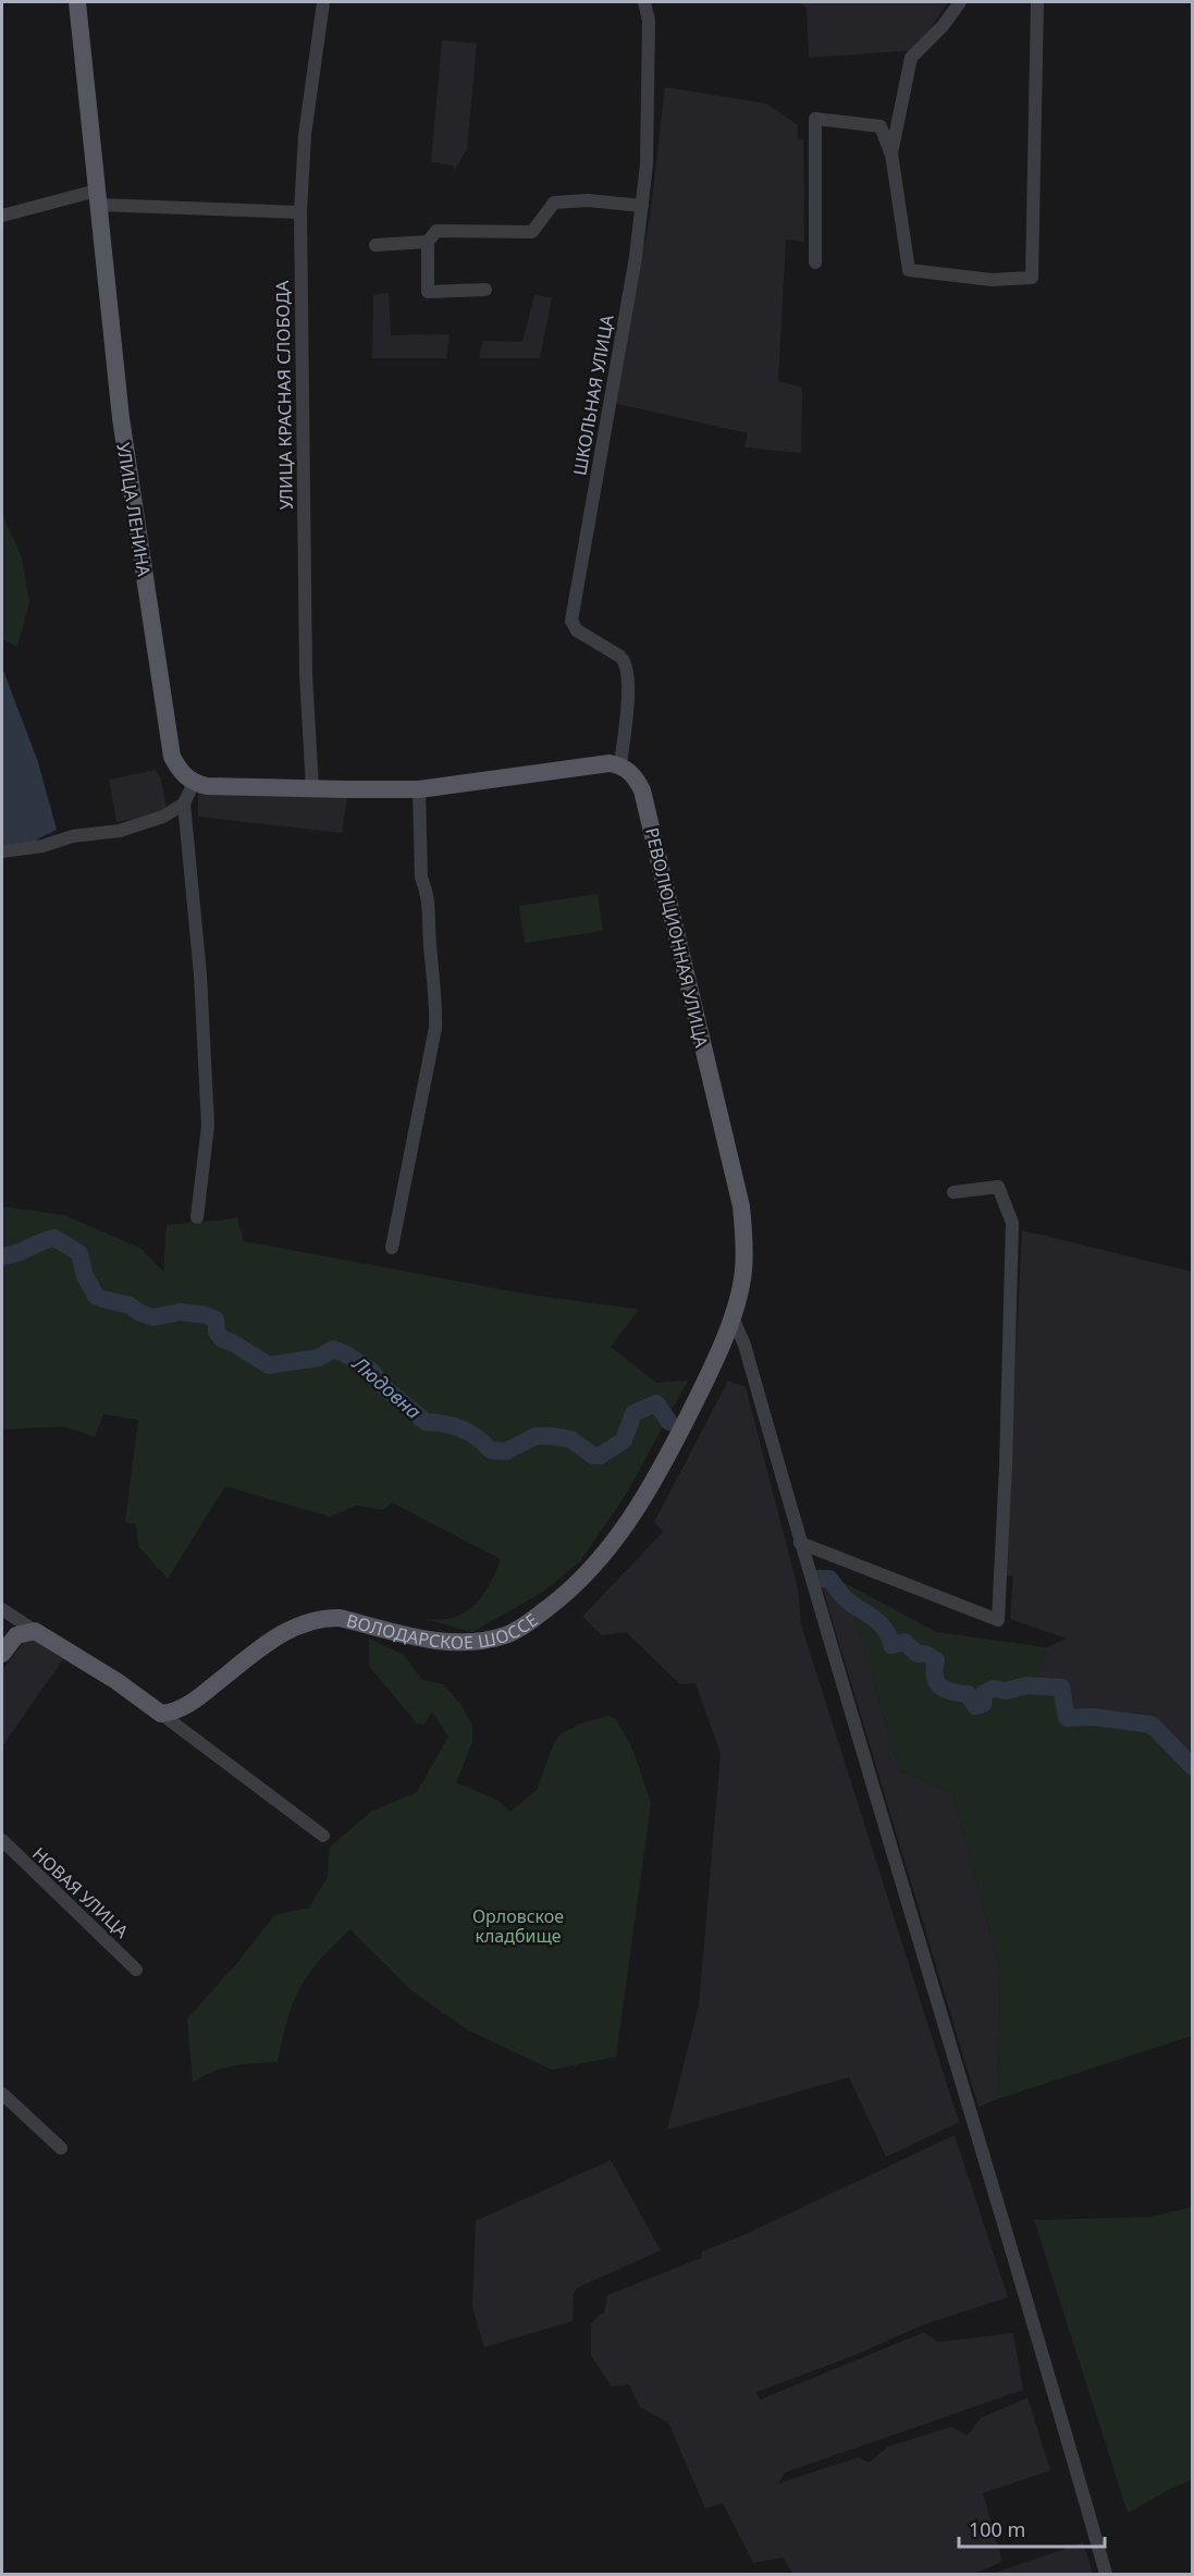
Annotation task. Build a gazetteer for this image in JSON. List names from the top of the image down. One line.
{"streets":{"main road":["УЛИЦА ЛЕНИНА","РЕВОЛЮЦИОННАЯ УЛИЦА","ВОЛОДАРСКОЕ ШОССЕ"],"street":["УЛИЦА КРАСНАЯ СЛОБОДА","ШКОЛЬНАЯ УЛИЦА","НОВАЯ УЛИЦА"]},"crossings":[["ШКОЛЬНАЯ УЛИЦА","РЕВОЛЮЦИОННАЯ УЛИЦА"],["РЕВОЛЮЦИОННАЯ УЛИЦА","ВОЛОДАРСКОЕ ШОССЕ"]],"water":["Людовна"],"parks":["Орловское кладбище"],"scale_bar":"100 m"}
